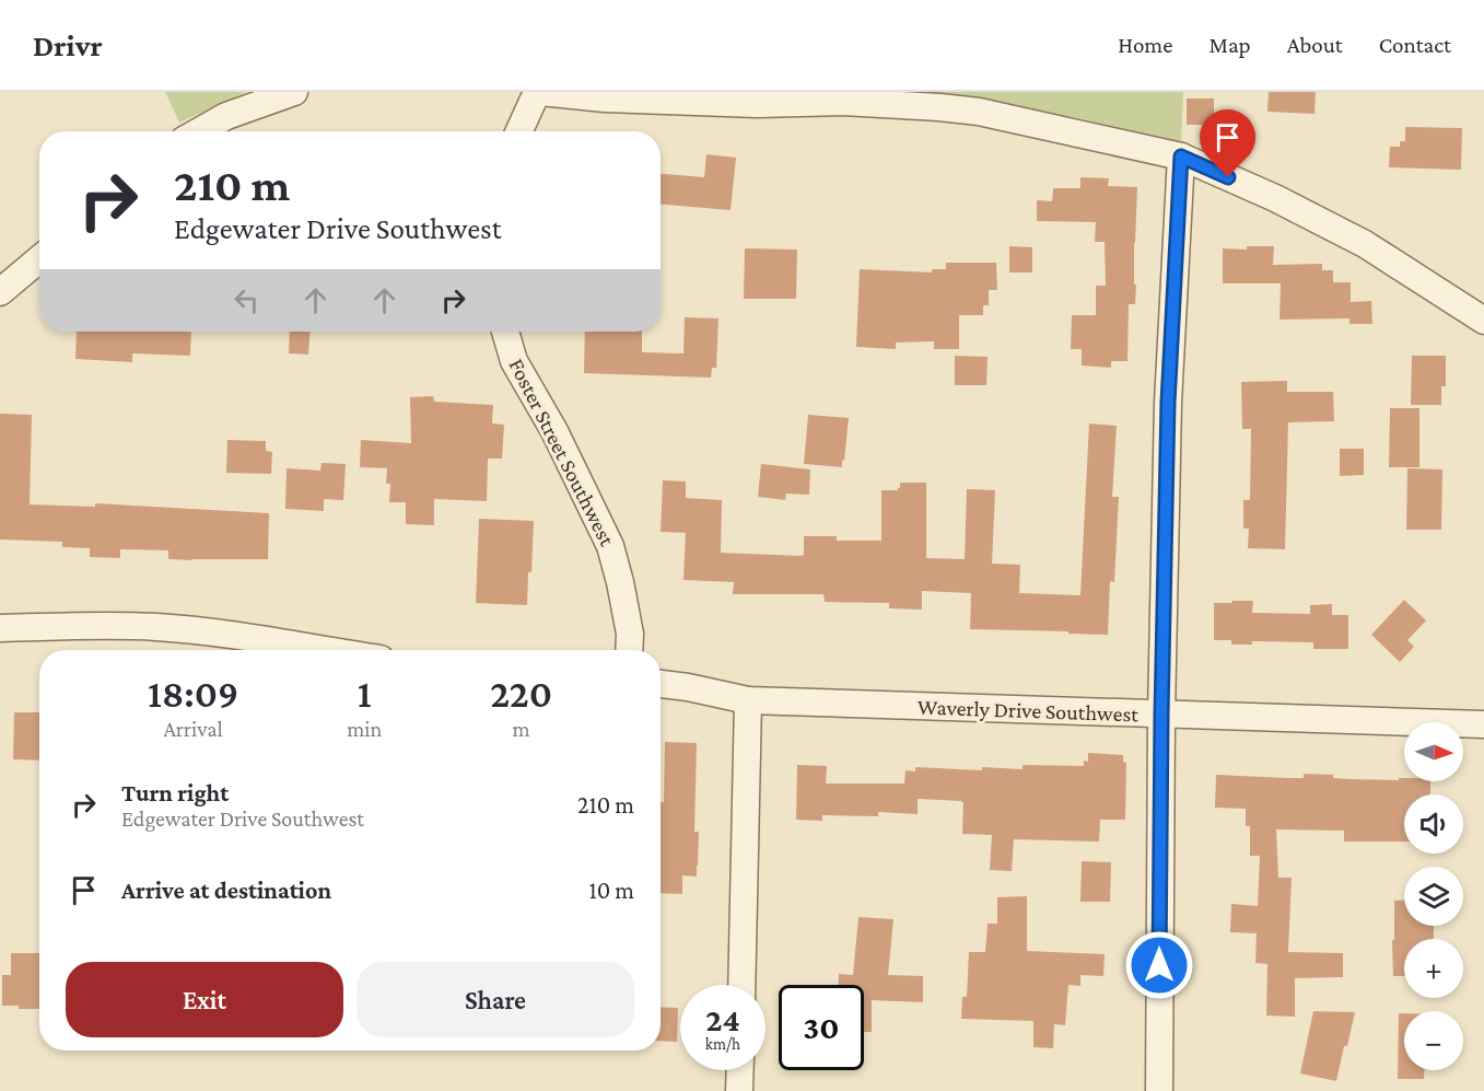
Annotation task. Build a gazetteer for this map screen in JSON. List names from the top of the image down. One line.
{"streets":{"street":["Foster Street Southwest","Waverly Drive Southwest"]},"north":"right","page":{"header":"Drivr","nav":["Home","Map","About","Contact"],"turn":["210 m","Edgewater Drive Southwest"],"eta":["18:09","Arrival","1","min","220","m"],"map_buttons":["+","−"],"list":[{"name":"Turn right","note":"Edgewater Drive Southwest","value":"210 m"},{"name":"Arrive at destination","value":"10 m"}],"buttons":["Exit","Share"],"speed":"24 km/h","limit":"30"}}
